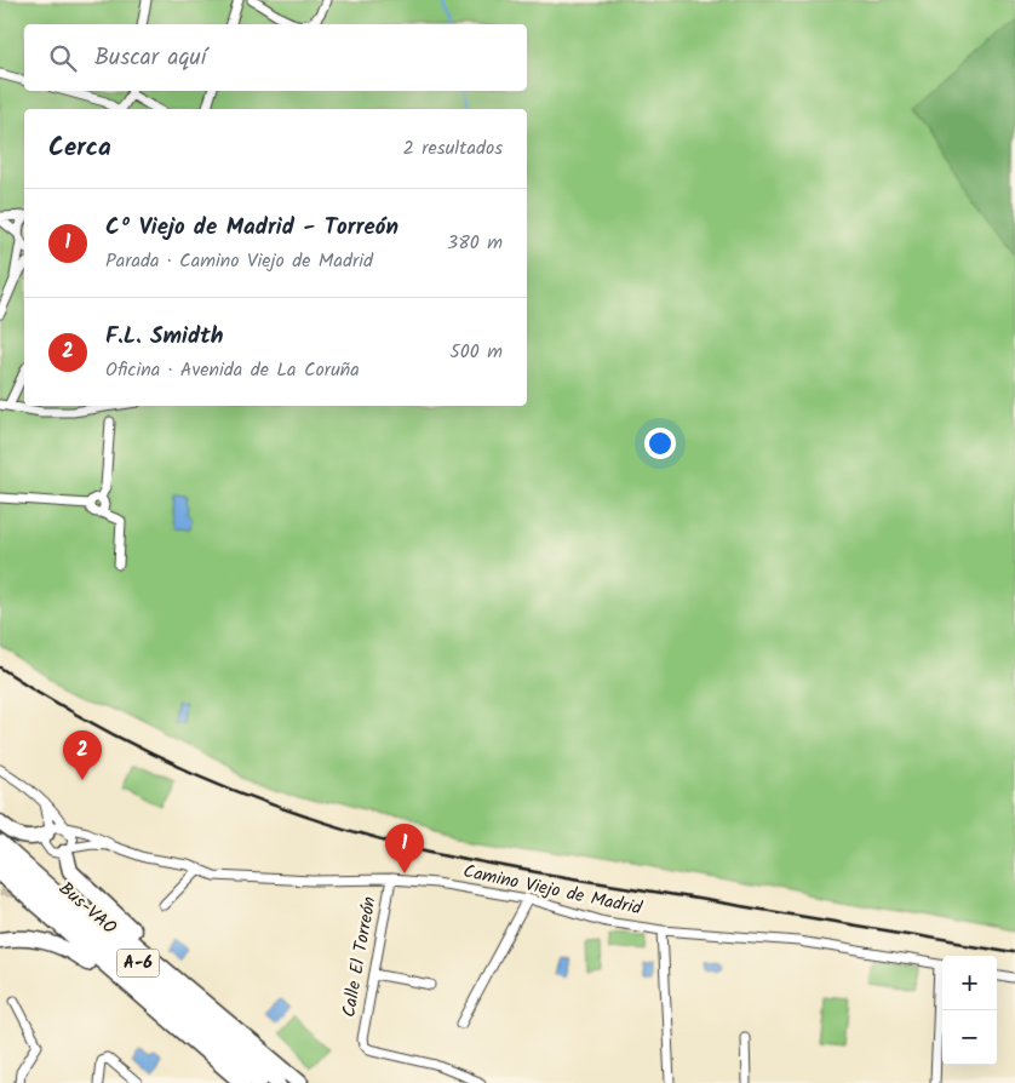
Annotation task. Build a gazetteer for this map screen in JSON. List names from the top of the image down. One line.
{"streets":{"highway":["Bus-VAO","A-6"],"street":["Camino Viejo de Madrid","Calle El Torreón"]},"crossings":[["Camino Viejo de Madrid","Calle El Torreón"]],"page":{"search":"Buscar aquí","heading":["Cerca","2 resultados"],"list":[{"mark":"1","name":"Cº Viejo de Madrid - Torreón","note":"Parada · Camino Viejo de Madrid","value":"380 m"},{"mark":"2","name":"F.L. Smidth","note":"Oficina · Avenida de La Coruña","value":"500 m"}],"pins":["2","1"],"map_buttons":["+","−"]}}
